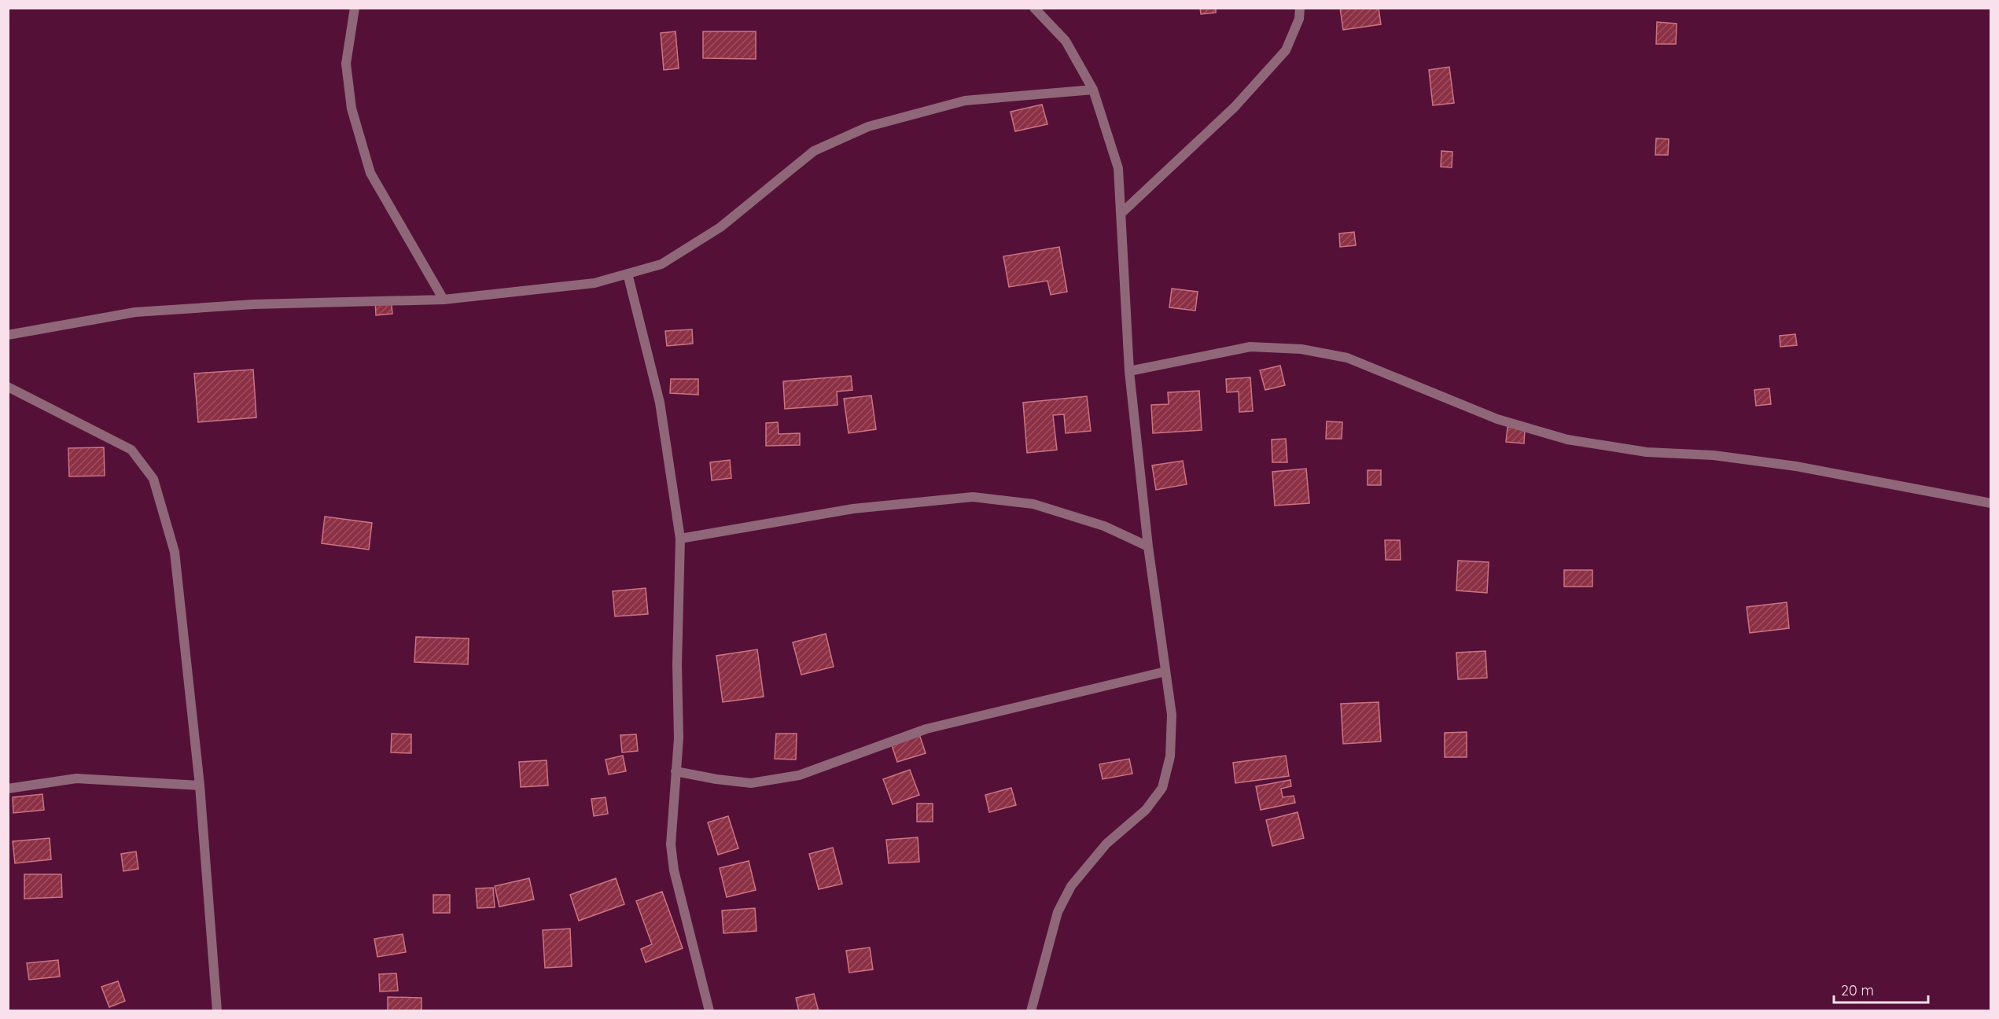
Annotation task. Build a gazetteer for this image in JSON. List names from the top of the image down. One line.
{"scale_bar":"20 m"}
